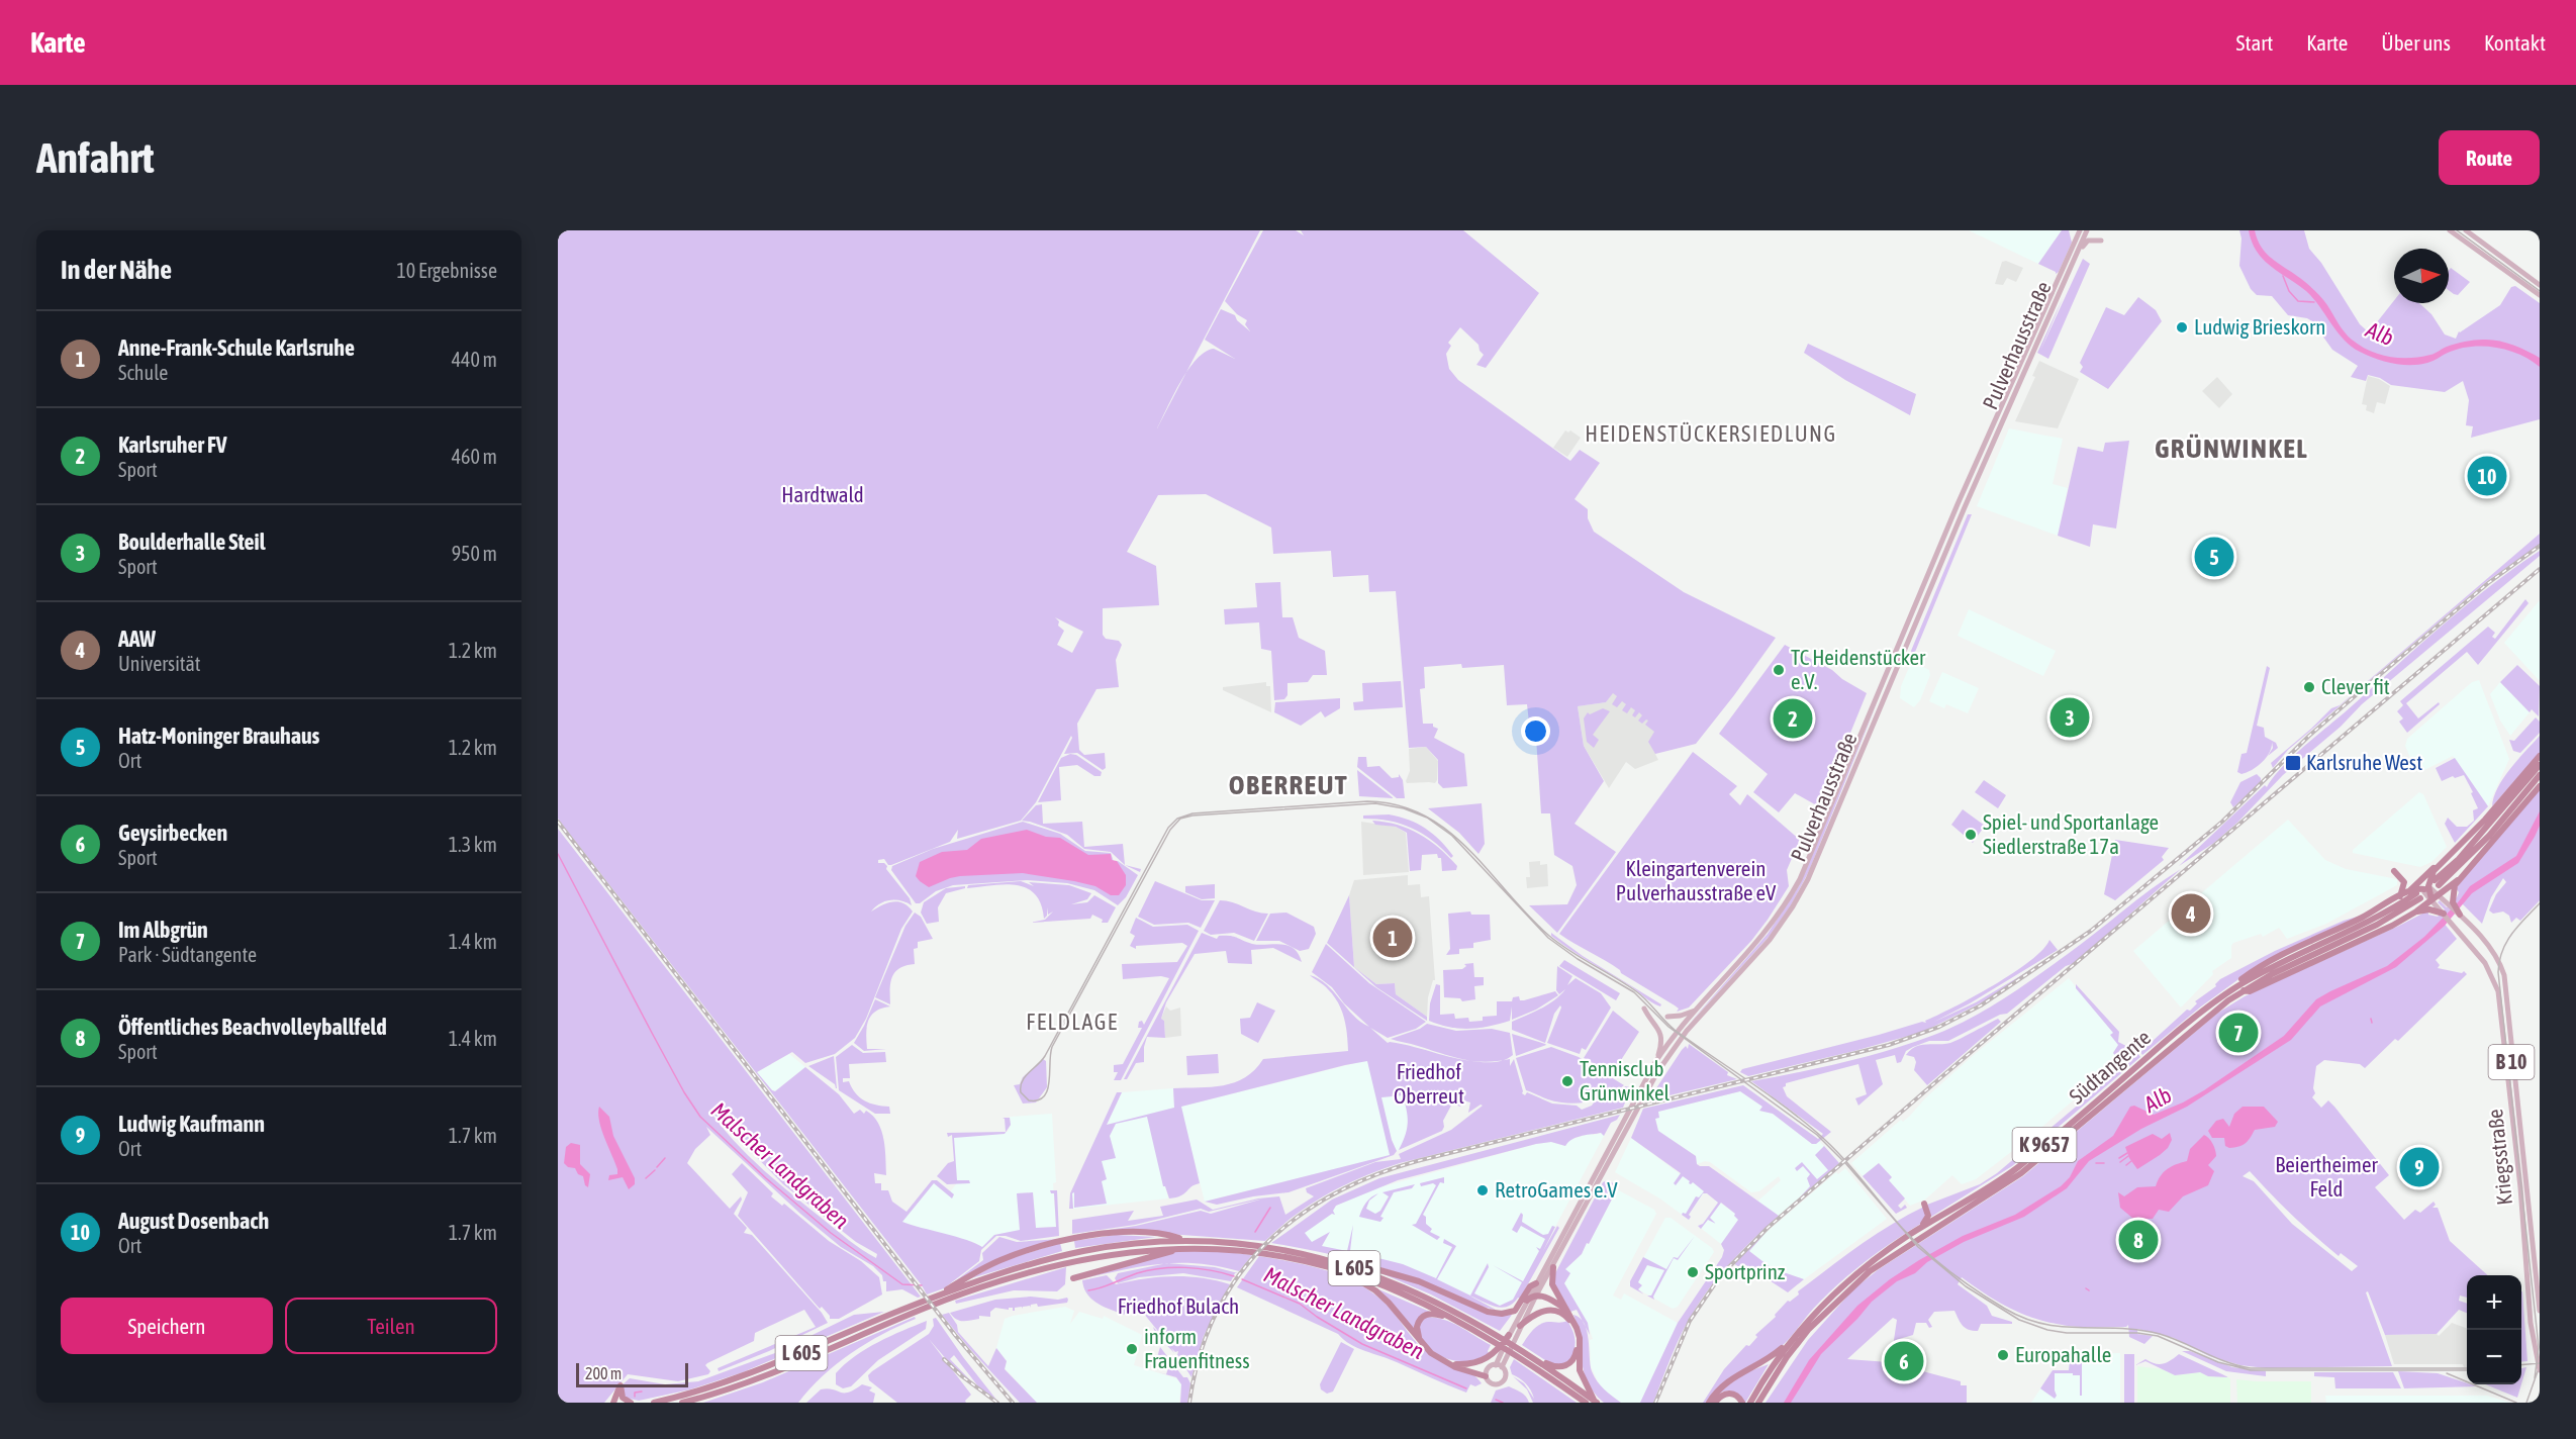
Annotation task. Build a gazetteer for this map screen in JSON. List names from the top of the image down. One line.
{"streets":{"highway":["B 10","Südtangente","K 9657","L 605"],"main road":["Pulverhausstraße","Kriegsstraße"]},"crossings":[["B 10","Kriegsstraße"],["Südtangente","K 9657"]],"districts":["HEIDENSTÜCKERSIEDLUNG","GRÜNWINKEL","OBERREUT","FELDLAGE"],"water":["Alb","Malscher Landgraben"],"parks":["Hardtwald","Kleingartenverein Pulverhausstraße eV","Friedhof Oberreut","Beiertheimer Feld","Friedhof Bulach"],"places":{"other":["Ludwig Brieskorn","TC Heidenstücker e.V.","Clever fit","Spiel- und Sportanlage Siedlerstraße 17a","Tennisclub Grünwinkel","RetroGames e.V","Sportprinz","inform Frauenfitness","Europahalle"],"transit":["Karlsruhe West"]},"scale_bar":"200 m","north":"right","page":{"header":"Karte","nav":["Start","Karte","Über uns","Kontakt"],"buttons":["Route",["Speichern","Teilen"]],"title":"Anfahrt","heading":["In der Nähe","10 Ergebnisse"],"list":[{"mark":"1","name":"Anne-Frank-Schule Karlsruhe","note":"Schule","value":"440 m"},{"mark":"2","name":"Karlsruher FV","note":"Sport","value":"460 m"},{"mark":"3","name":"Boulderhalle Steil","note":"Sport","value":"950 m"},{"mark":"4","name":"AAW","note":"Universität","value":"1.2 km"},{"mark":"5","name":"Hatz-Moninger Brauhaus","note":"Ort","value":"1.2 km"},{"mark":"6","name":"Geysirbecken","note":"Sport","value":"1.3 km"},{"mark":"7","name":"Im Albgrün","note":"Park · Südtangente","value":"1.4 km"},{"mark":"8","name":"Öffentliches Beachvolleyballfeld","note":"Sport","value":"1.4 km"},{"mark":"9","name":"Ludwig Kaufmann","note":"Ort","value":"1.7 km"},{"mark":"10","name":"August Dosenbach","note":"Ort","value":"1.7 km"}],"pins":["10","5","3","2","4","1","7","9","8","6"],"map_buttons":["+","−"],"scale":"200 m"}}
